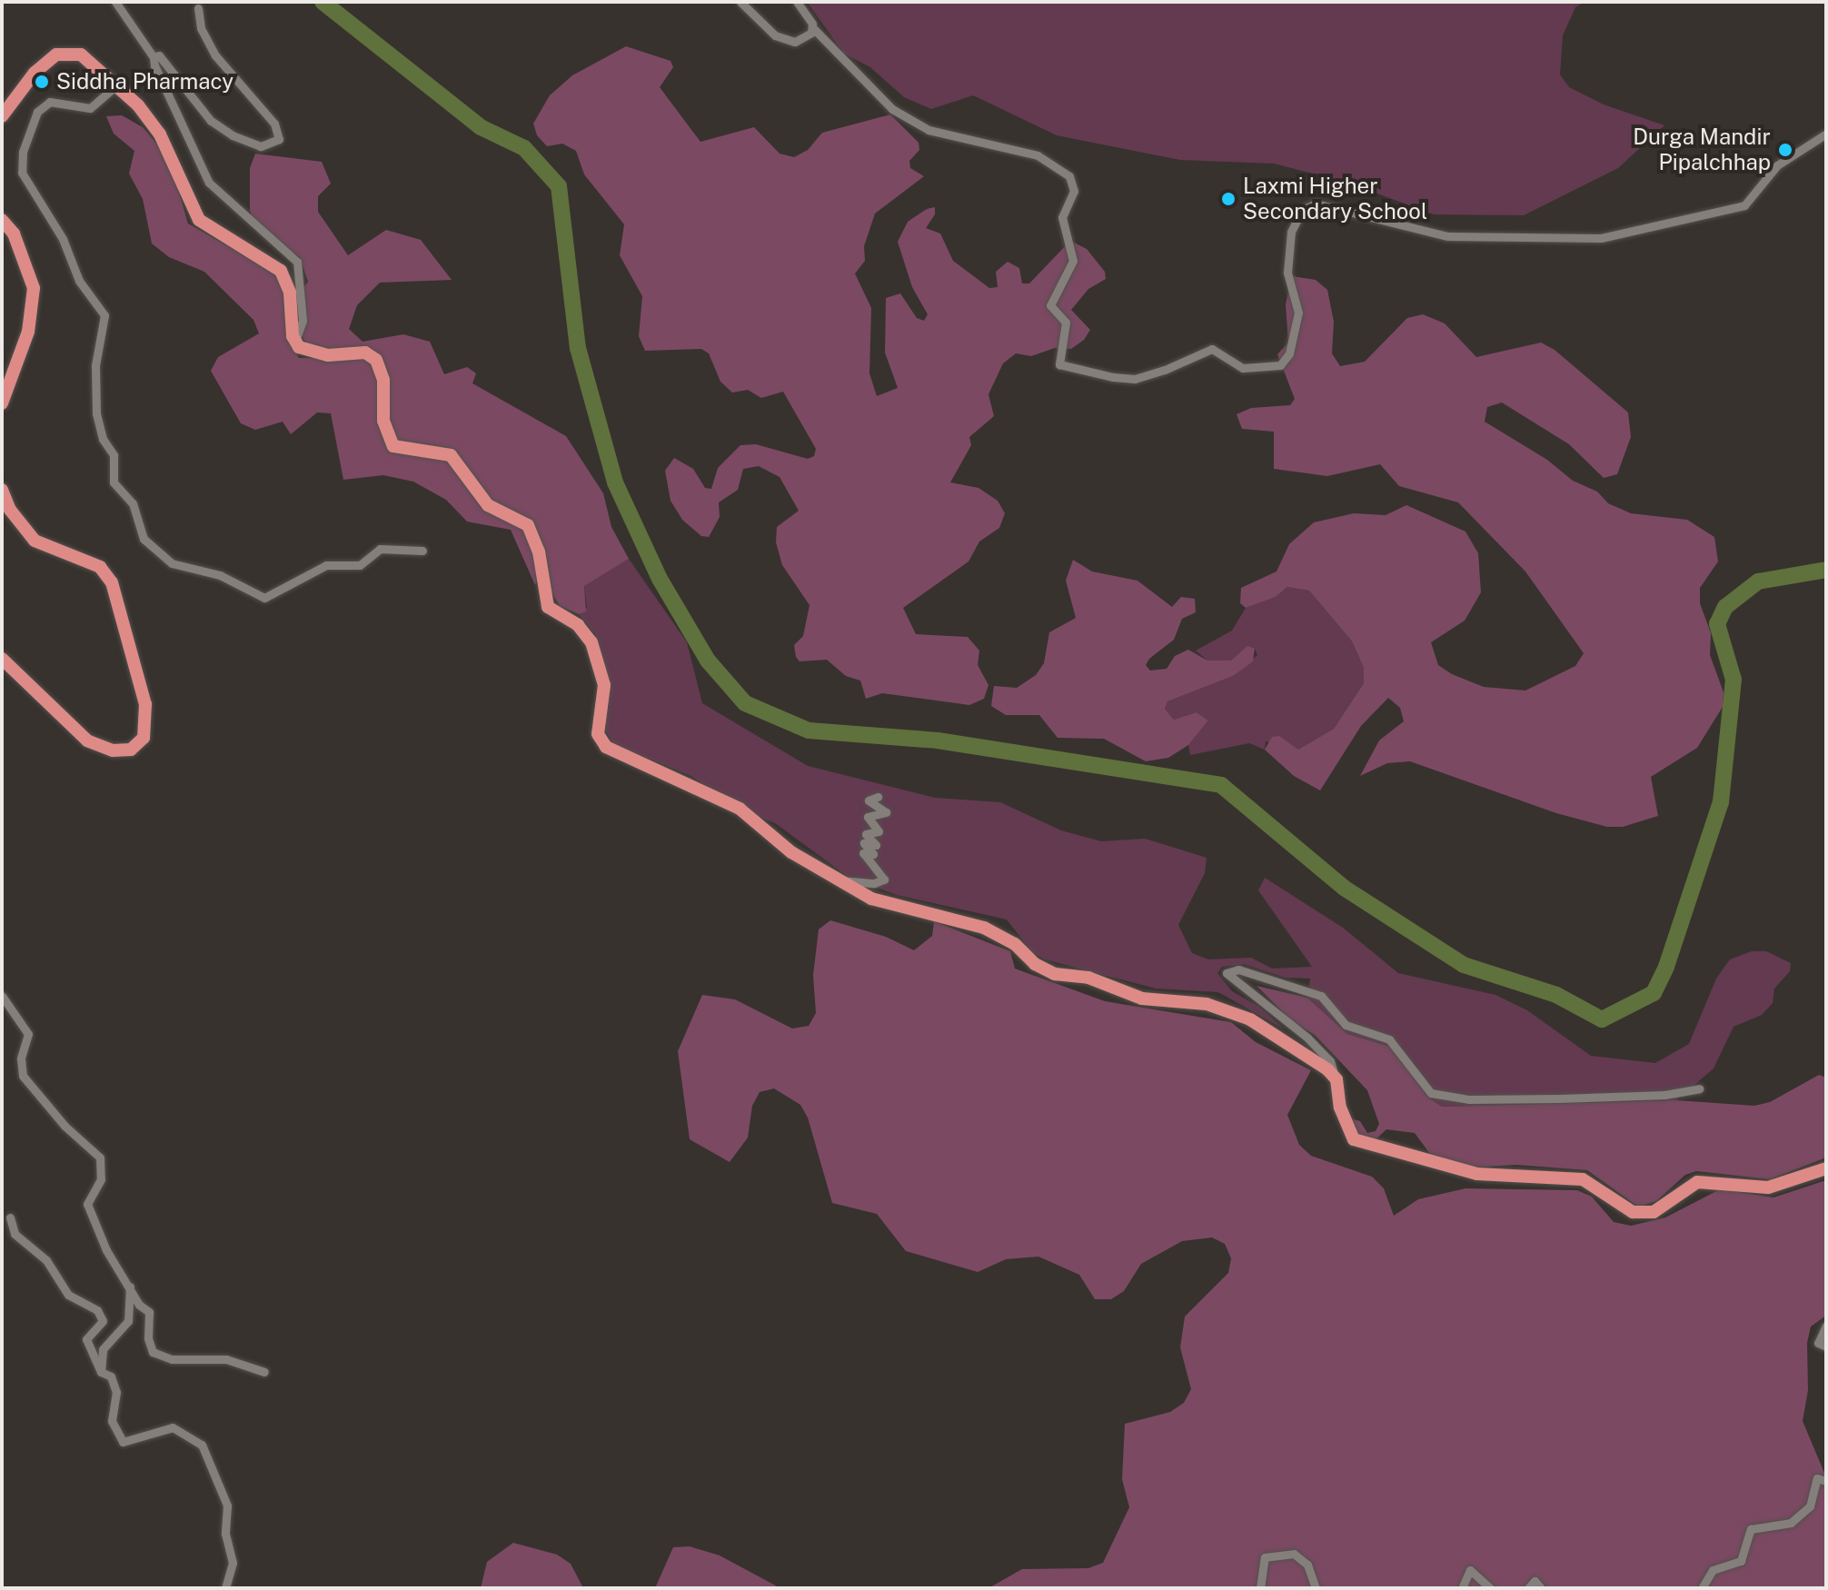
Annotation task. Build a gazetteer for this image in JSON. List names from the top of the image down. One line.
{"places":["Siddha Pharmacy","Durga Mandir Pipalchhap","Laxmi Higher Secondary School"]}
